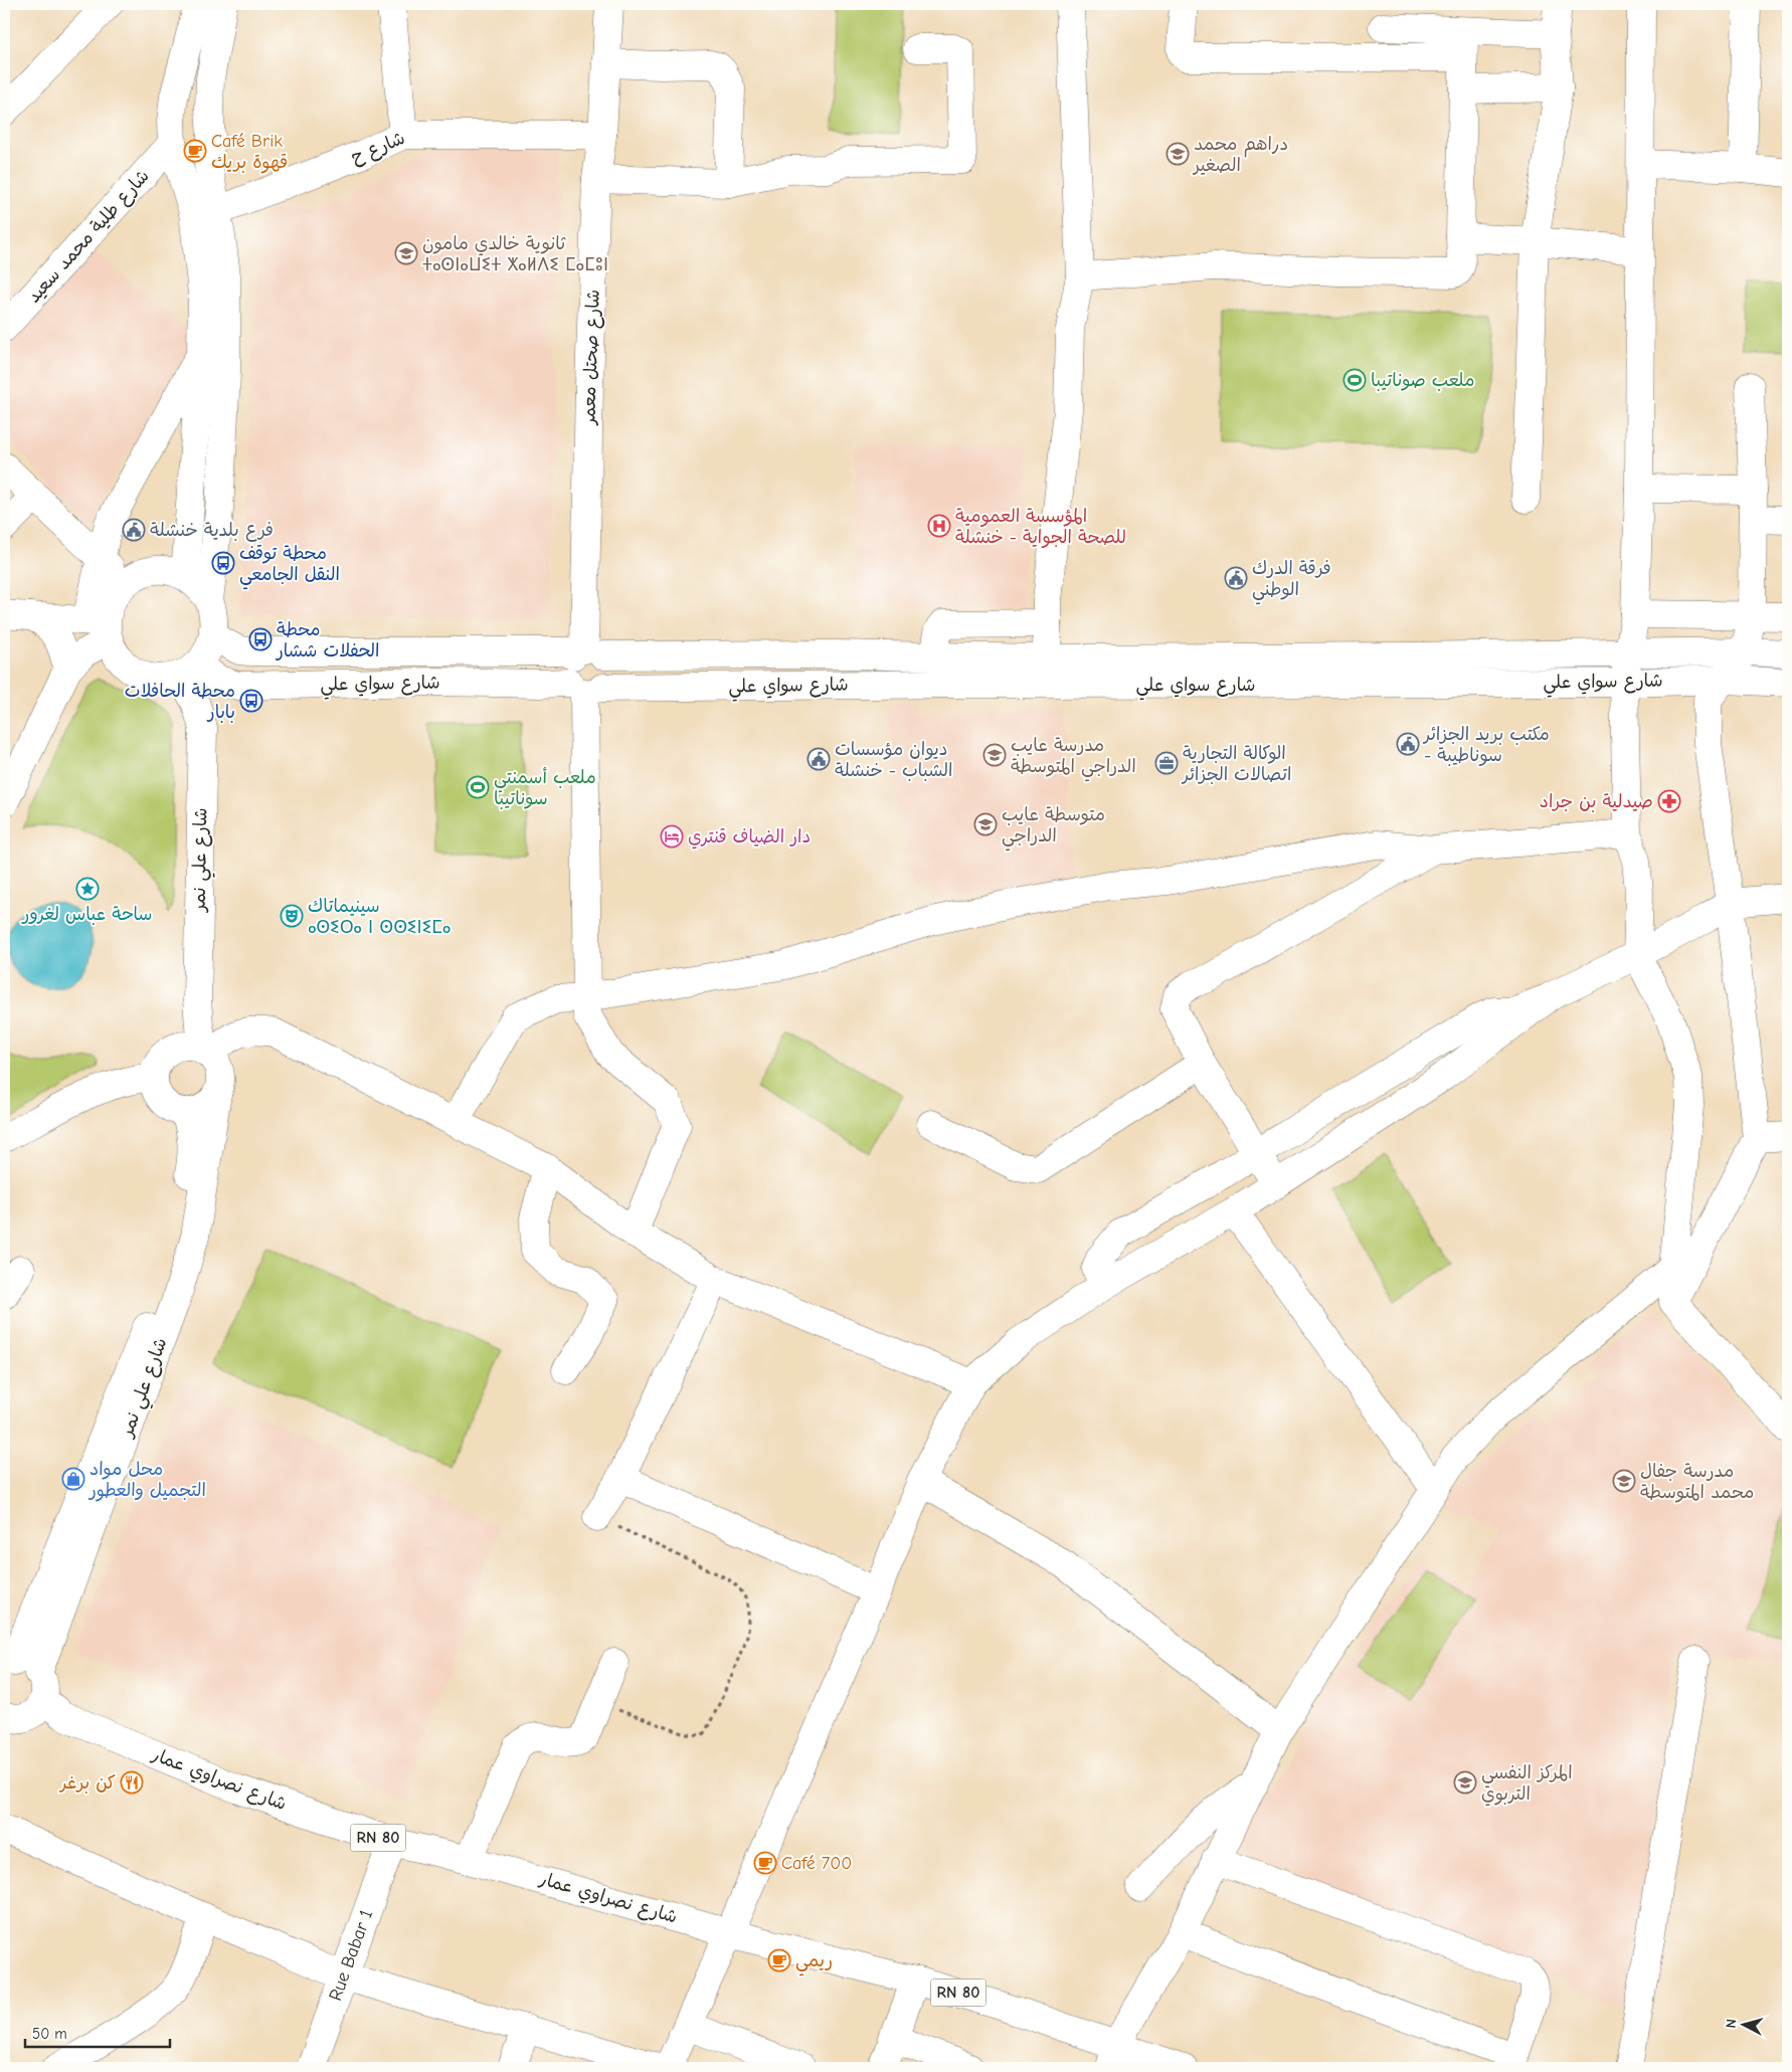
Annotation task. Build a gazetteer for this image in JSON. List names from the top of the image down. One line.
{"streets":{"street":["شارع ح","شارع طلية محمد سعيد","شارع صحتل معمر","شارع سواي علي","شارع علي نمر","شارع نصراوي عمار","RN 80","Rue Babar 1"]},"crossings":[["شارع ح","شارع صحتل معمر"],["شارع صحتل معمر","شارع سواي علي"],["شارع سواي علي","شارع علي نمر"],["شارع نصراوي عمار","Rue Babar 1"]],"places":{"cafe":["Café Brik قهوة بريك","Café 700","ريمي"],"school or university":["دراهم محمد الصغير","ثانوية خالدي مامون ⵜⴰⵙⵏⴰⵡⵉⵜ ⵅⴰⵍⴷⵉ ⵎⴰⵎⵓⵏ","مدرسة عايب الدراجي المتوسطة","متوسطة عايب الدراجي","مدرسة جفال محمد المتوسطة","المركز النفسي التربوي"],"sports":["ملعب صوناتيبا","ملعب أسمنتي سوناتيبا"],"hospital":["المؤسسة العمومية للصحة الجواية - خنشلة"],"public building":["فرع بلدية خنشلة","فرقة الدرك الوطني","مكتب بريد الجزائر - سوناطيبة","ديوان مؤسسات الشباب - خنشلة"],"bus stop":["محطة توقف النقل الجامعي","محطة الحفلات ششار","محطة الحافلات بابار"],"office":["الوكالة التجارية اتصالات الجزائر"],"pharmacy":["صيدلية بن جراد"],"hotel":["دار الضياف قنتري"],"place":["ساحة عباس لغرور"],"theatre":["سينيماتاك ⴰⵙⵉⵔⴰ ⵏ ⵙⵙⵉⵏⵉⵎⴰ"],"shop":["محل مواد التجميل والعطور"],"restaurant":["كن برغر"]},"scale_bar":"50 m","north":"left"}
